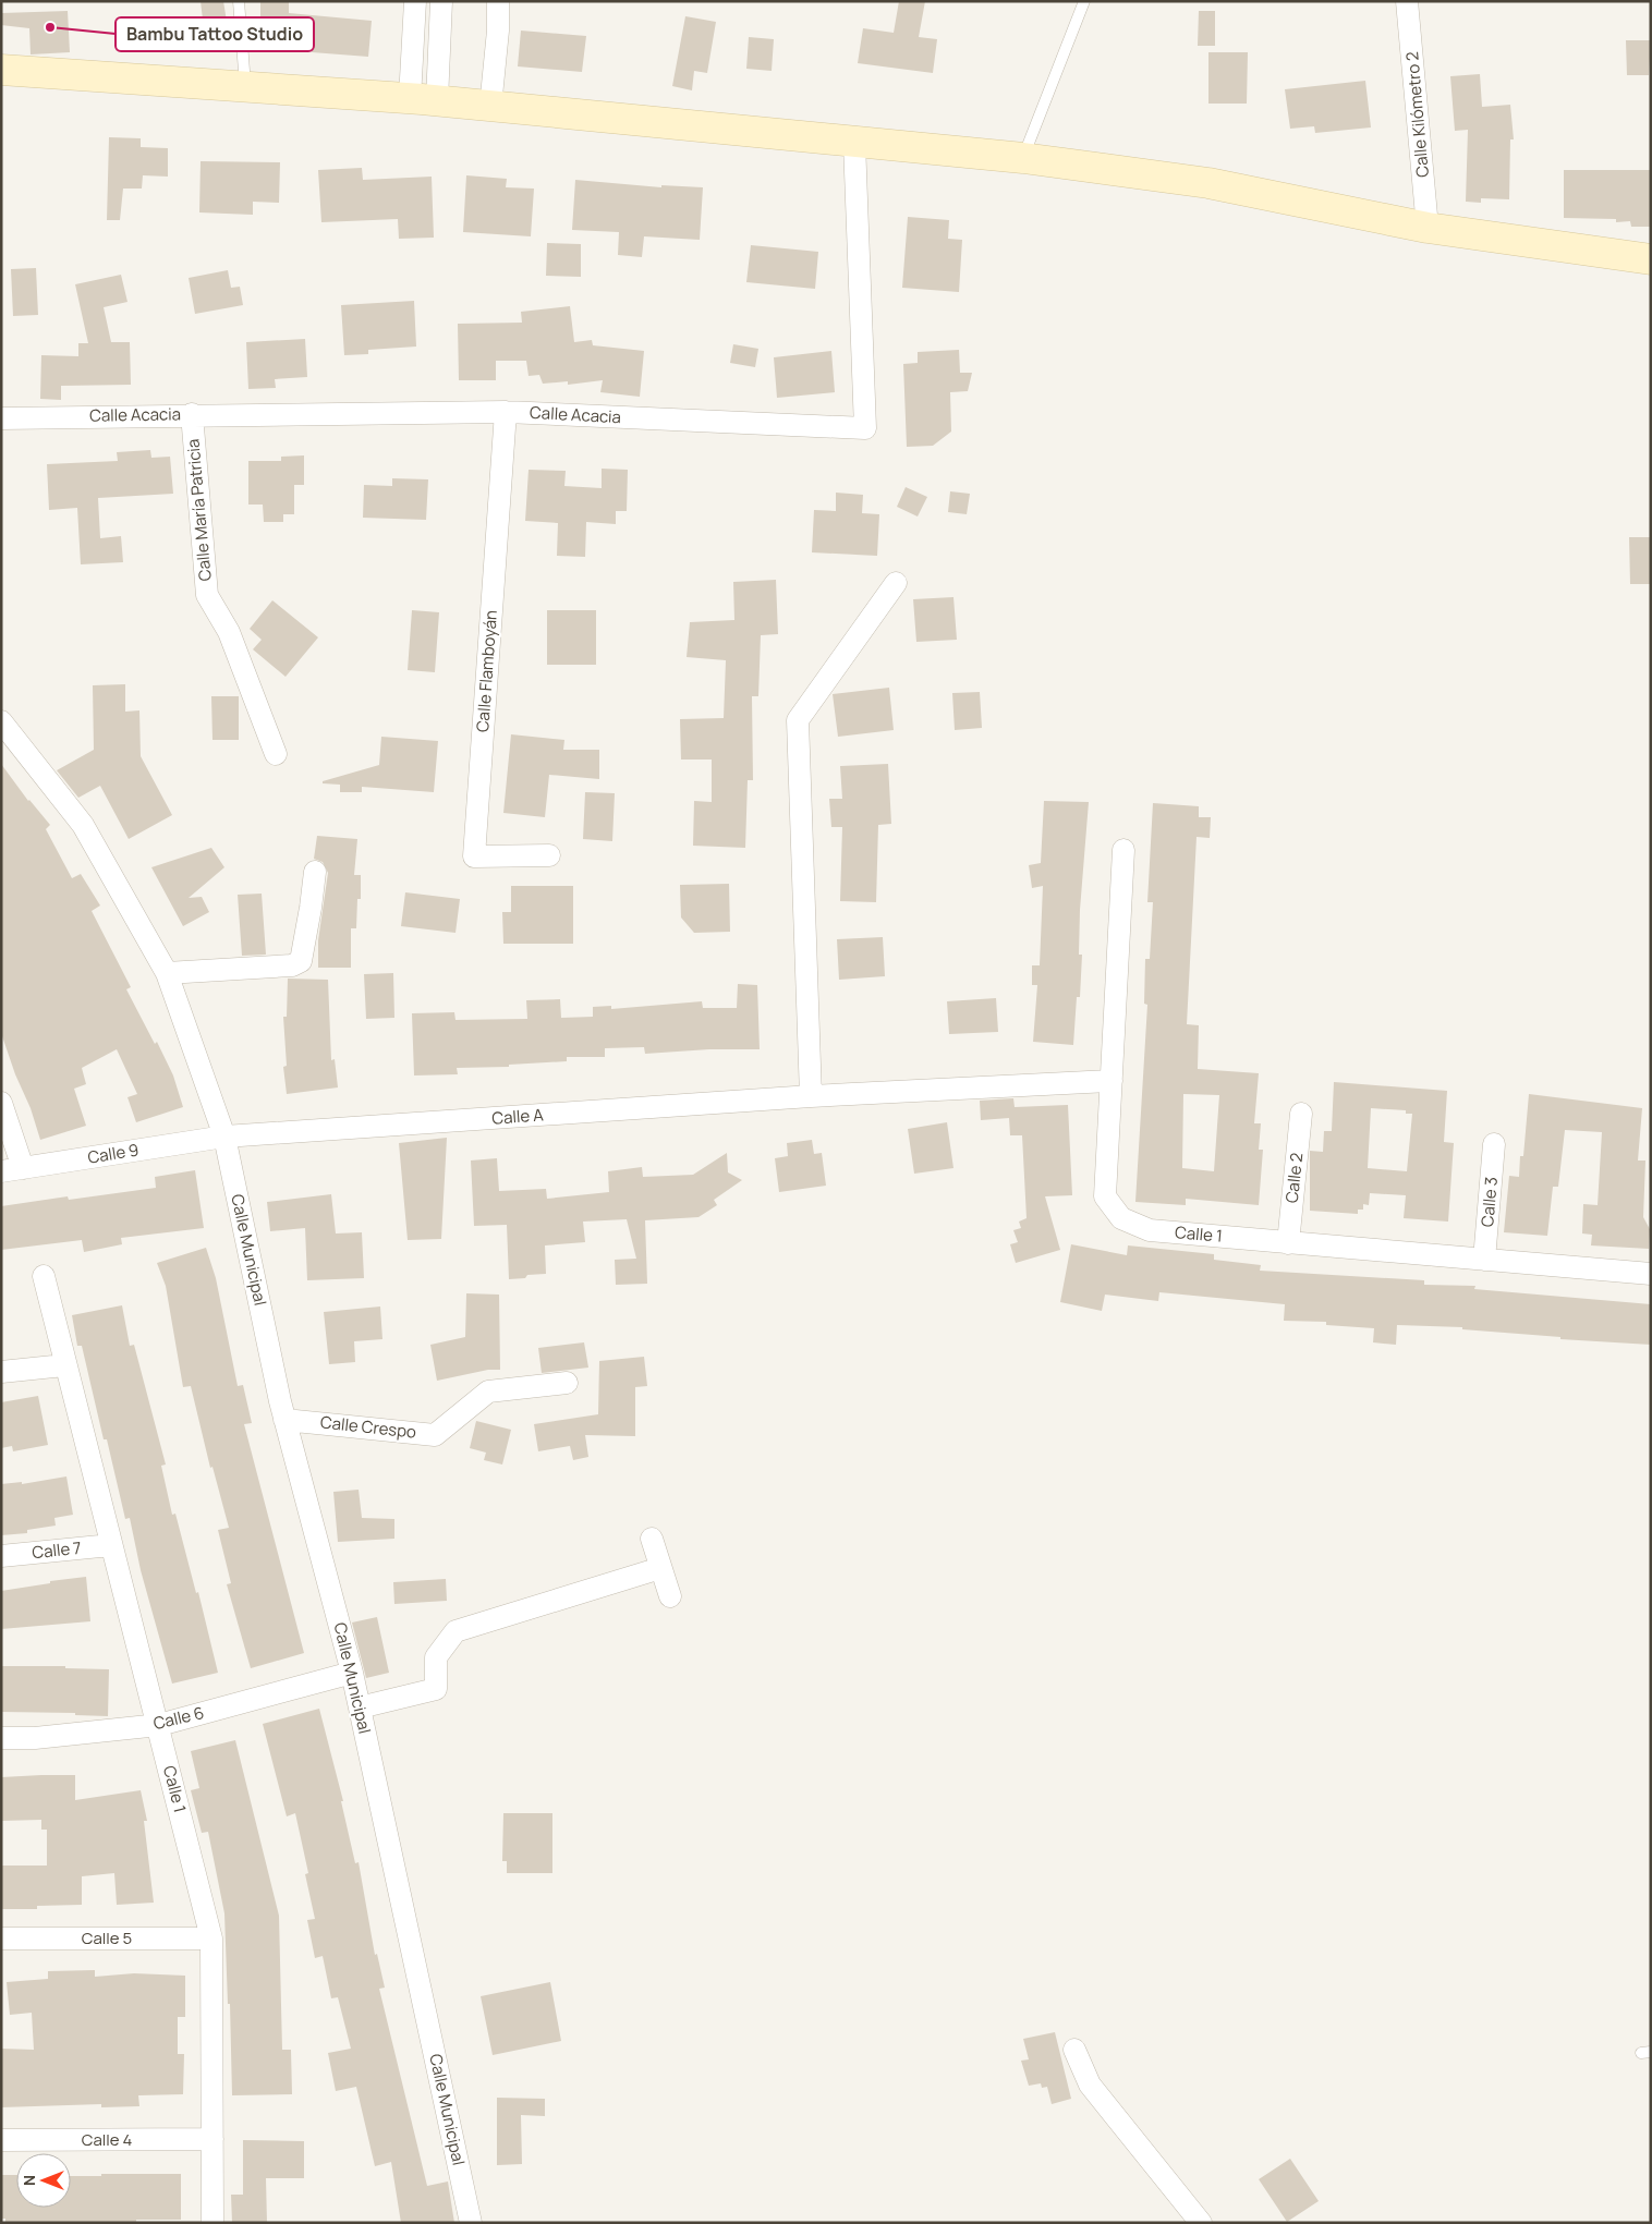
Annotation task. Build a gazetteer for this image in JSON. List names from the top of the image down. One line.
{"streets":{"street":["Calle Kilómetro 2","Calle Acacia","Calle María Patricia","Calle Flamboyán","Calle A","Calle 9","Calle 2","Calle 3","Calle 1","Calle Municipal","Calle Crespo","Calle 7","Calle 6","Calle 5","Calle 4"]},"crossings":[["Calle Acacia","Calle María Patricia"],["Calle Acacia","Calle Flamboyán"],["Calle A","Calle 9"],["Calle A","Calle 1"],["Calle A","Calle Municipal"],["Calle 9","Calle Municipal"],["Calle 2","Calle 1"],["Calle 3","Calle 1"],["Calle 1","Calle 7"],["Calle 1","Calle 6"],["Calle 1","Calle 5"],["Calle 1","Calle 4"],["Calle Municipal","Calle Crespo"],["Calle Municipal","Calle 6"]],"places":["Bambu Tattoo Studio"],"north":"left"}
